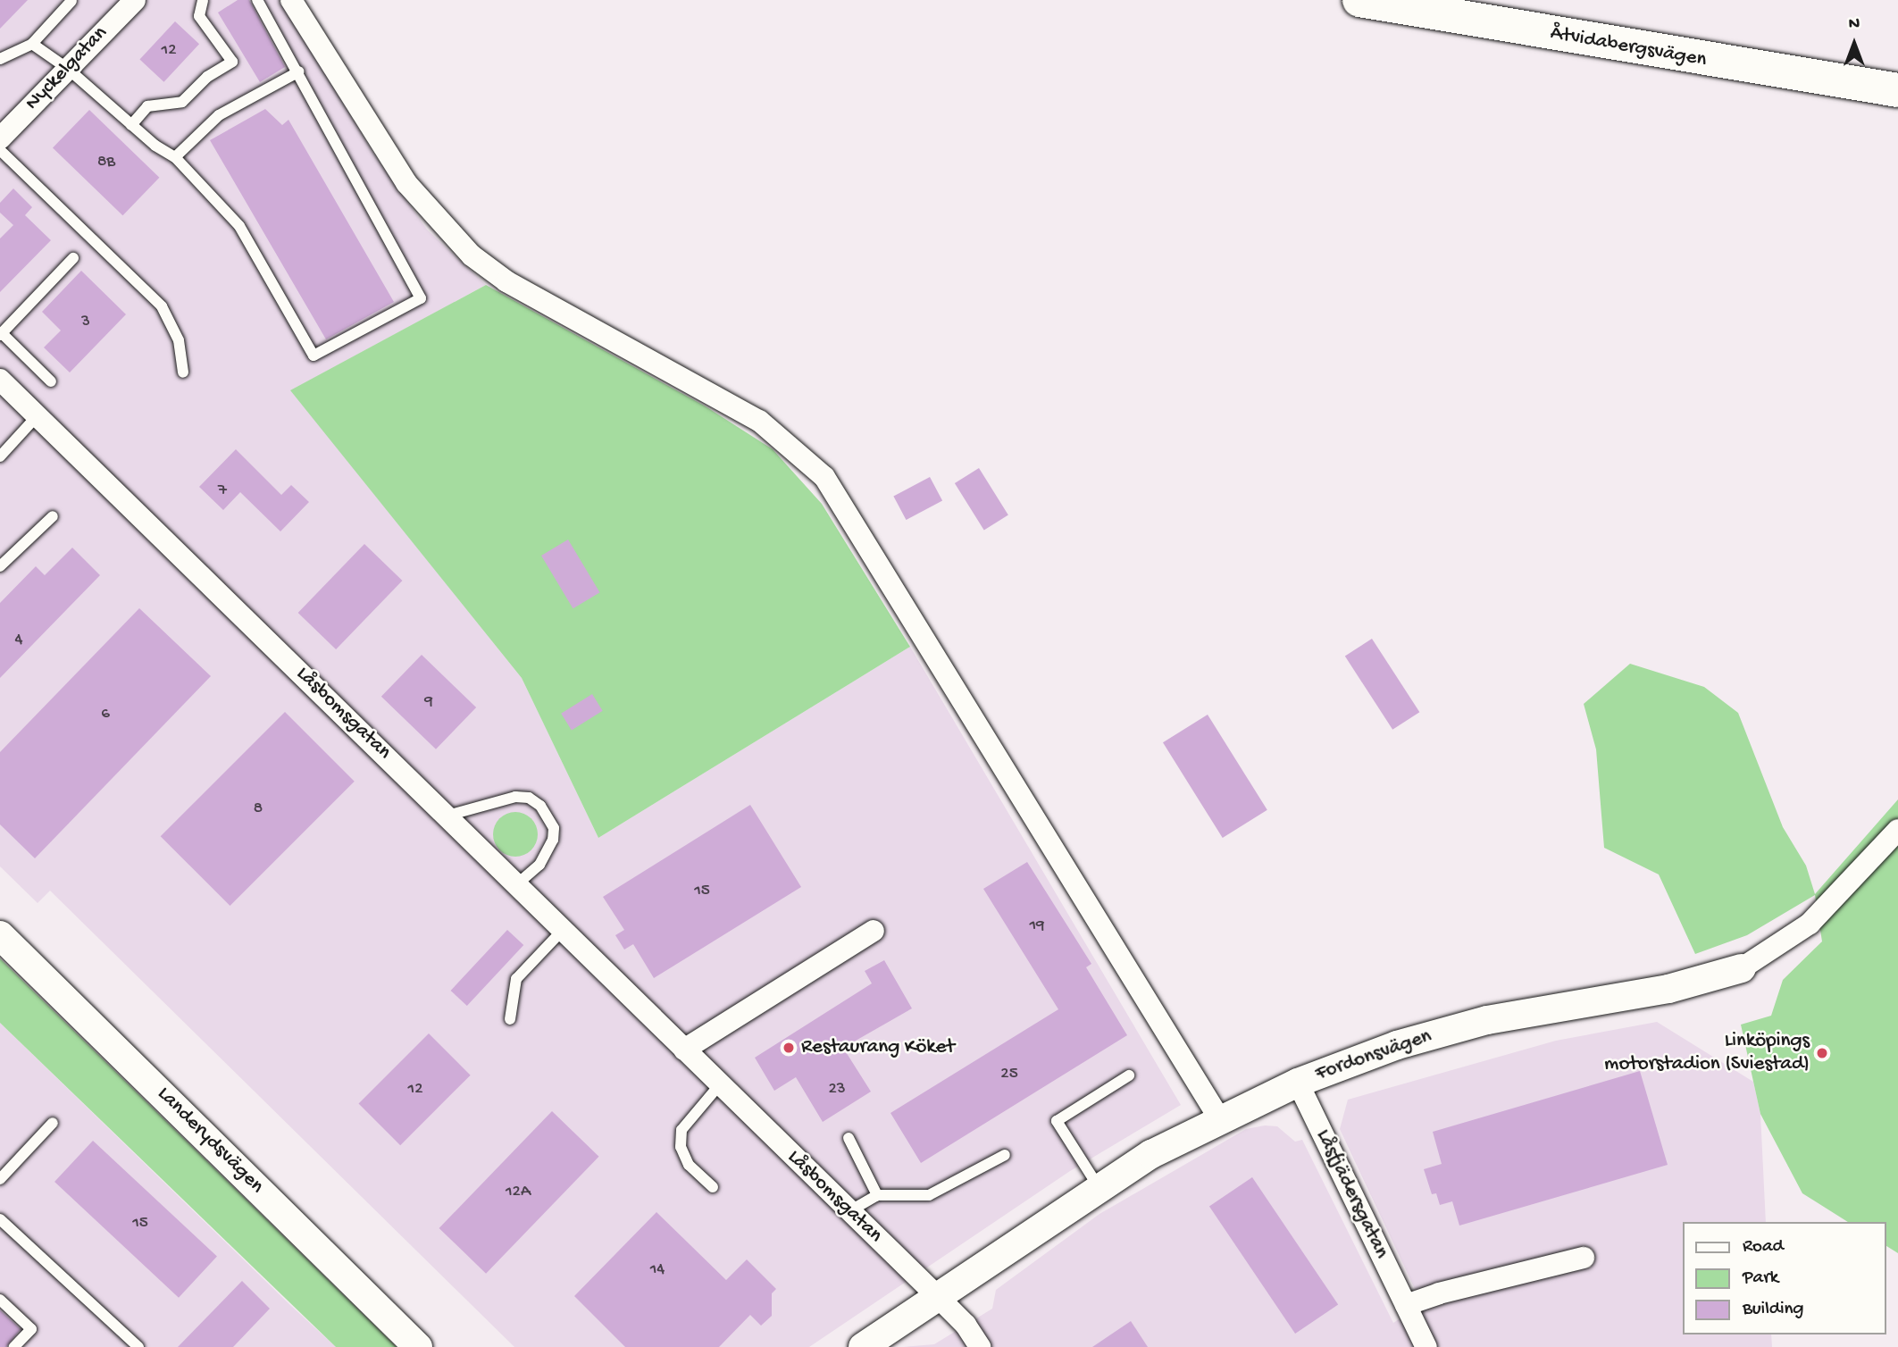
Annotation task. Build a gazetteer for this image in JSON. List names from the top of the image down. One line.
{"streets":{"main road":["Åtvidabergsvägen"],"street":["Nyckelgatan","Låsbomsgatan","Fordonsvägen","Landerydsvägen","Låsfjädersgatan"]},"crossings":[["Låsbomsgatan","Fordonsvägen"],["Fordonsvägen","Låsfjädersgatan"]],"places":["Restaurang Köket","Linköpings motorstadion (Sviestad)"],"house_numbers":["12","8B","3","7","4","9","6","8","15","19","25","12","23","12A","15","14"],"legend":["Road","Park","Building"],"north":"top"}
